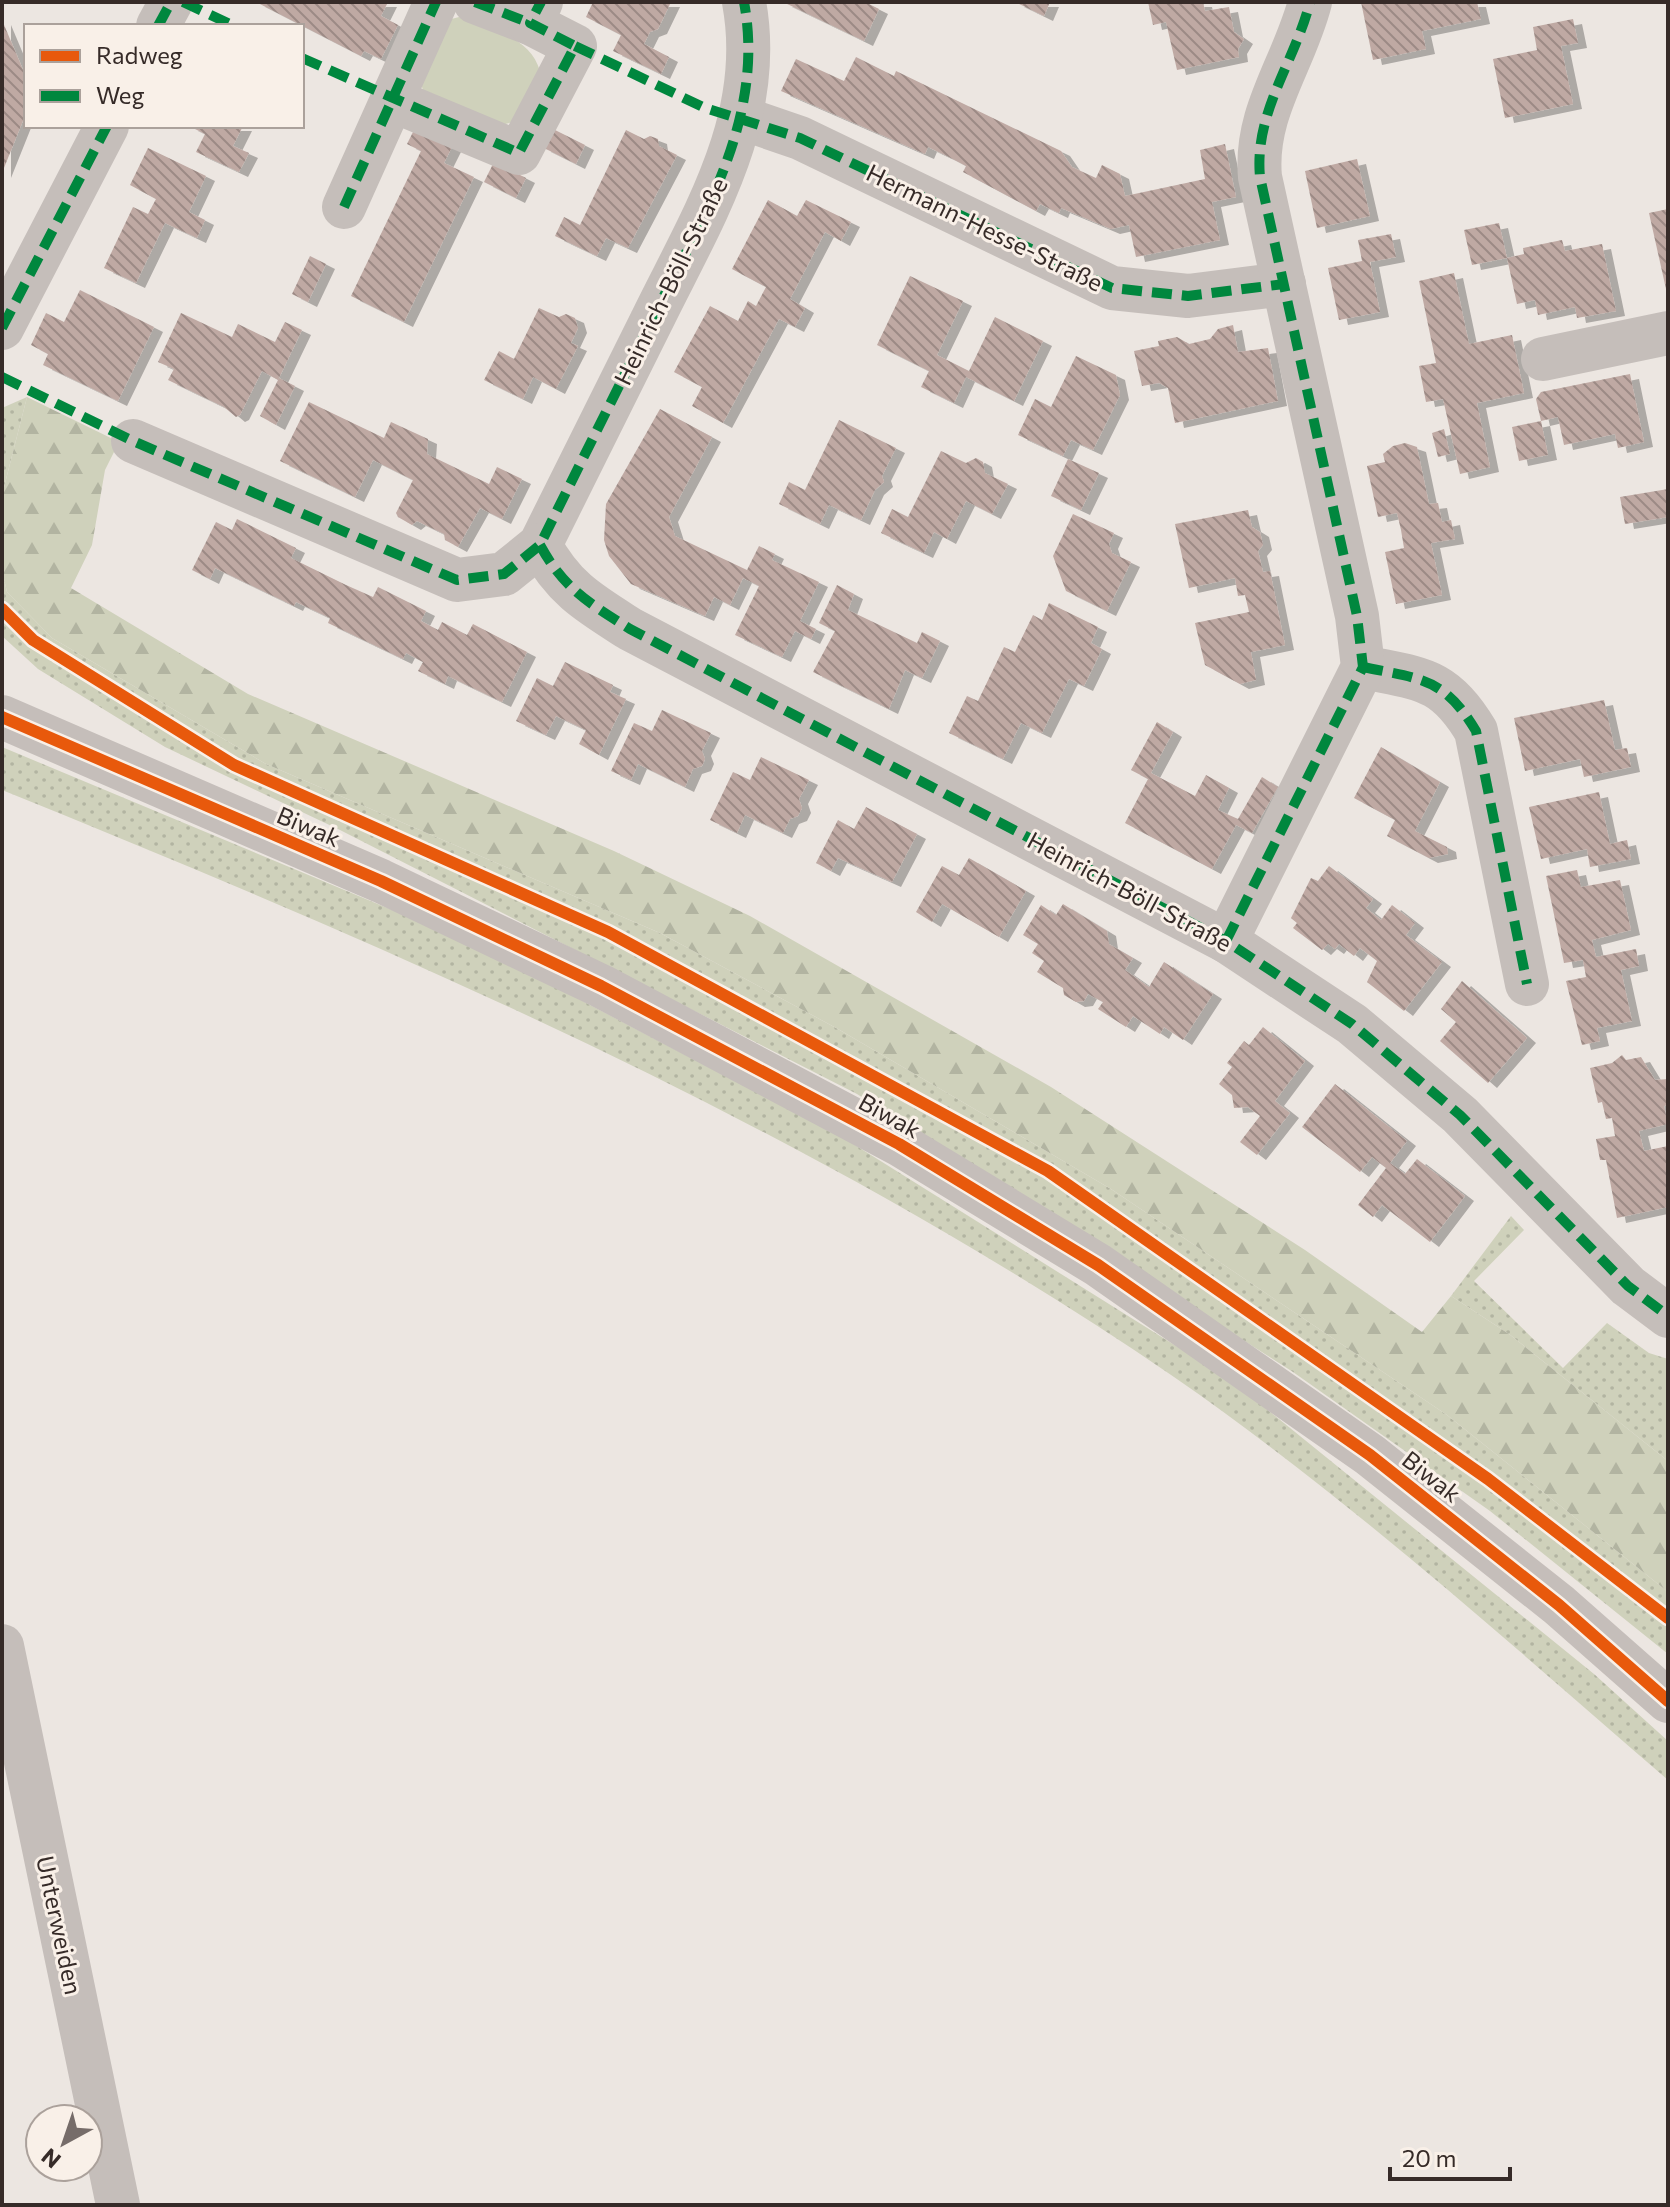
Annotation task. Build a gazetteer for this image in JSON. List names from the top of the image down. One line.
{"streets":{"street":["Hermann-Hesse-Straße","Heinrich-Böll-Straße","Biwak","Unterweiden"]},"crossings":[["Hermann-Hesse-Straße","Heinrich-Böll-Straße"]],"legend":["Radweg","Weg"],"scale_bar":"20 m","north":"bottom left"}
